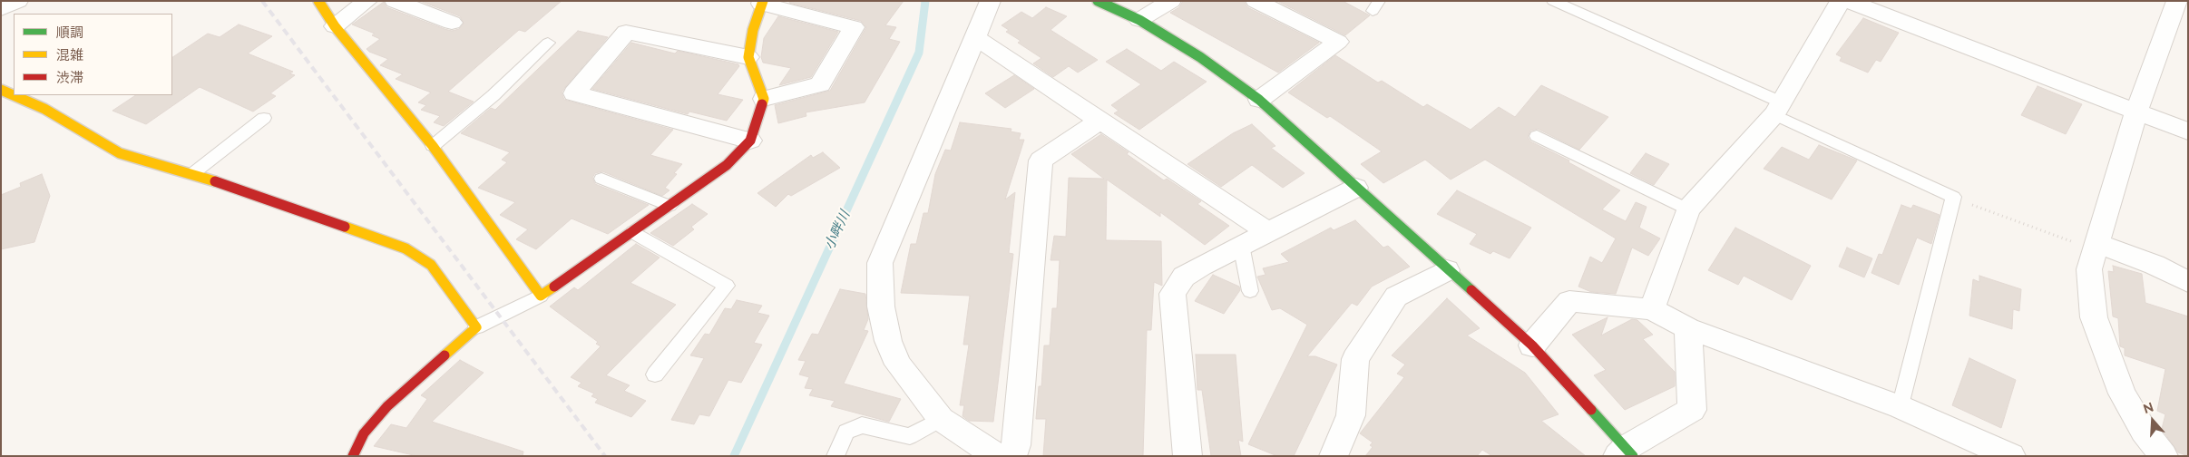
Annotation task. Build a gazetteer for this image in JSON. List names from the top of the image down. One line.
{"water":["小畔川"],"legend":["順調","混雑","渋滞"],"north":"top"}
